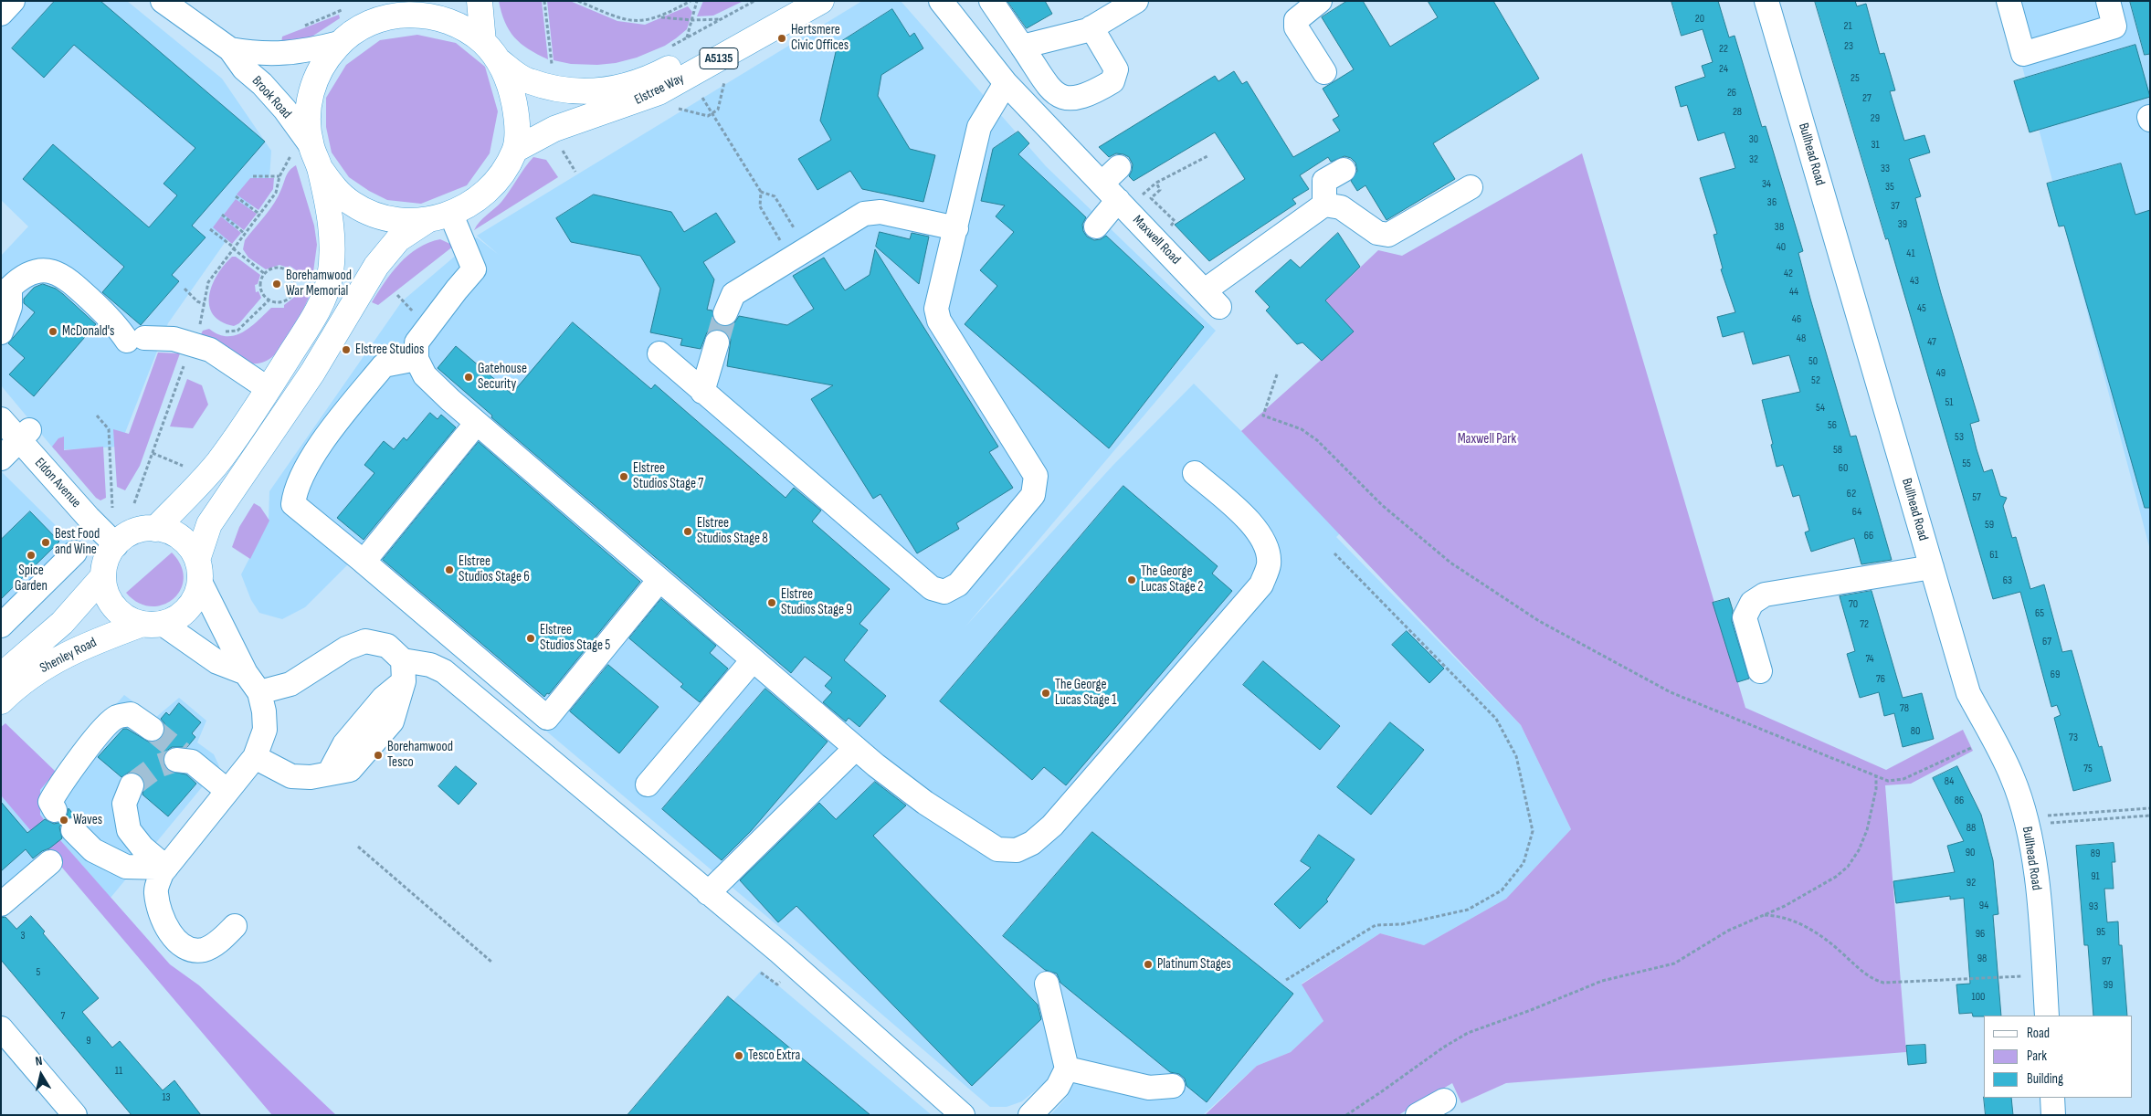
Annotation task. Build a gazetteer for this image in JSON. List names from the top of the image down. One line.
{"streets":{"main road":["A5135","Elstree Way","Shenley Road"],"street":["Brook Road","Bullhead Road","Maxwell Road","Eldon Avenue"]},"crossings":[["Eldon Avenue","Shenley Road"]],"parks":["Maxwell Park"],"places":["Hertsmere Civic Offices","Borehamwood War Memorial","McDonald's","Elstree Studios","Gatehouse Security","Elstree Studios Stage 7","Elstree Studios Stage 8","Best Food and Wine","Spice Garden","Elstree Studios Stage 6","The George Lucas Stage 2","Elstree Studios Stage 9","Elstree Studios Stage 5","The George Lucas Stage 1","Borehamwood Tesco","Waves","Platinum Stages","Tesco Extra"],"house_numbers":["20","21","23","22","24","25","26","27","28","29","30","31","32","33","34","35","36","37","39","38","40","41","42","43","44","45","46","48","47","50","49","52","51","54","56","53","58","55","60","62","57","64","59","66","61","63","70","65","72","67","74","69","76","78","80","73","75","84","86","88","90","89","91","92","94","93","95","96","3","98","97","5","99","100","7","9","11","13"],"legend":["Road","Park","Building"],"north":"top"}
